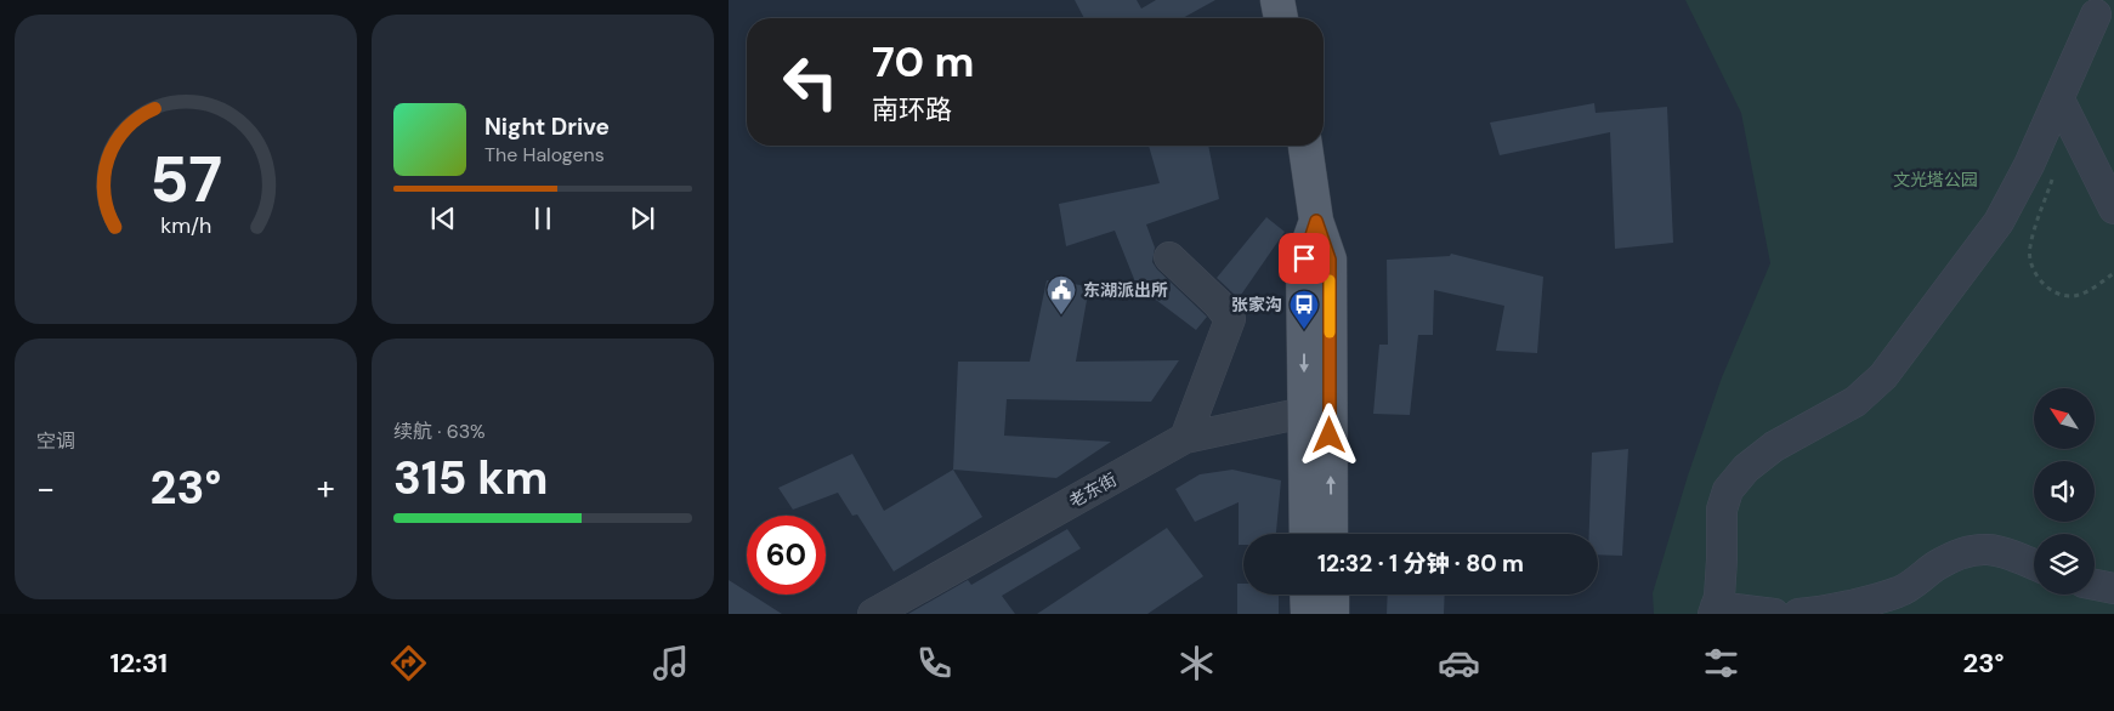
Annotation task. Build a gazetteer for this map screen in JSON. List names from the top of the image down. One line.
{"streets":{"street":["老东街"]},"parks":["文光塔公园"],"places":{"public building":["东湖派出所"],"bus stop":["张家沟"]},"north":"top left","page":{"turn":["70 m","南环路"],"song":["Night Drive","The Halogens"],"tile":["空调",["续航 · 63%","315 km"]],"heat":["−","23°","+"],"limit":"60","trip":"12:32 · 1 分钟 · 80 m","tabs":["12:31","23°"],"gauge":["57","km/h"]}}
